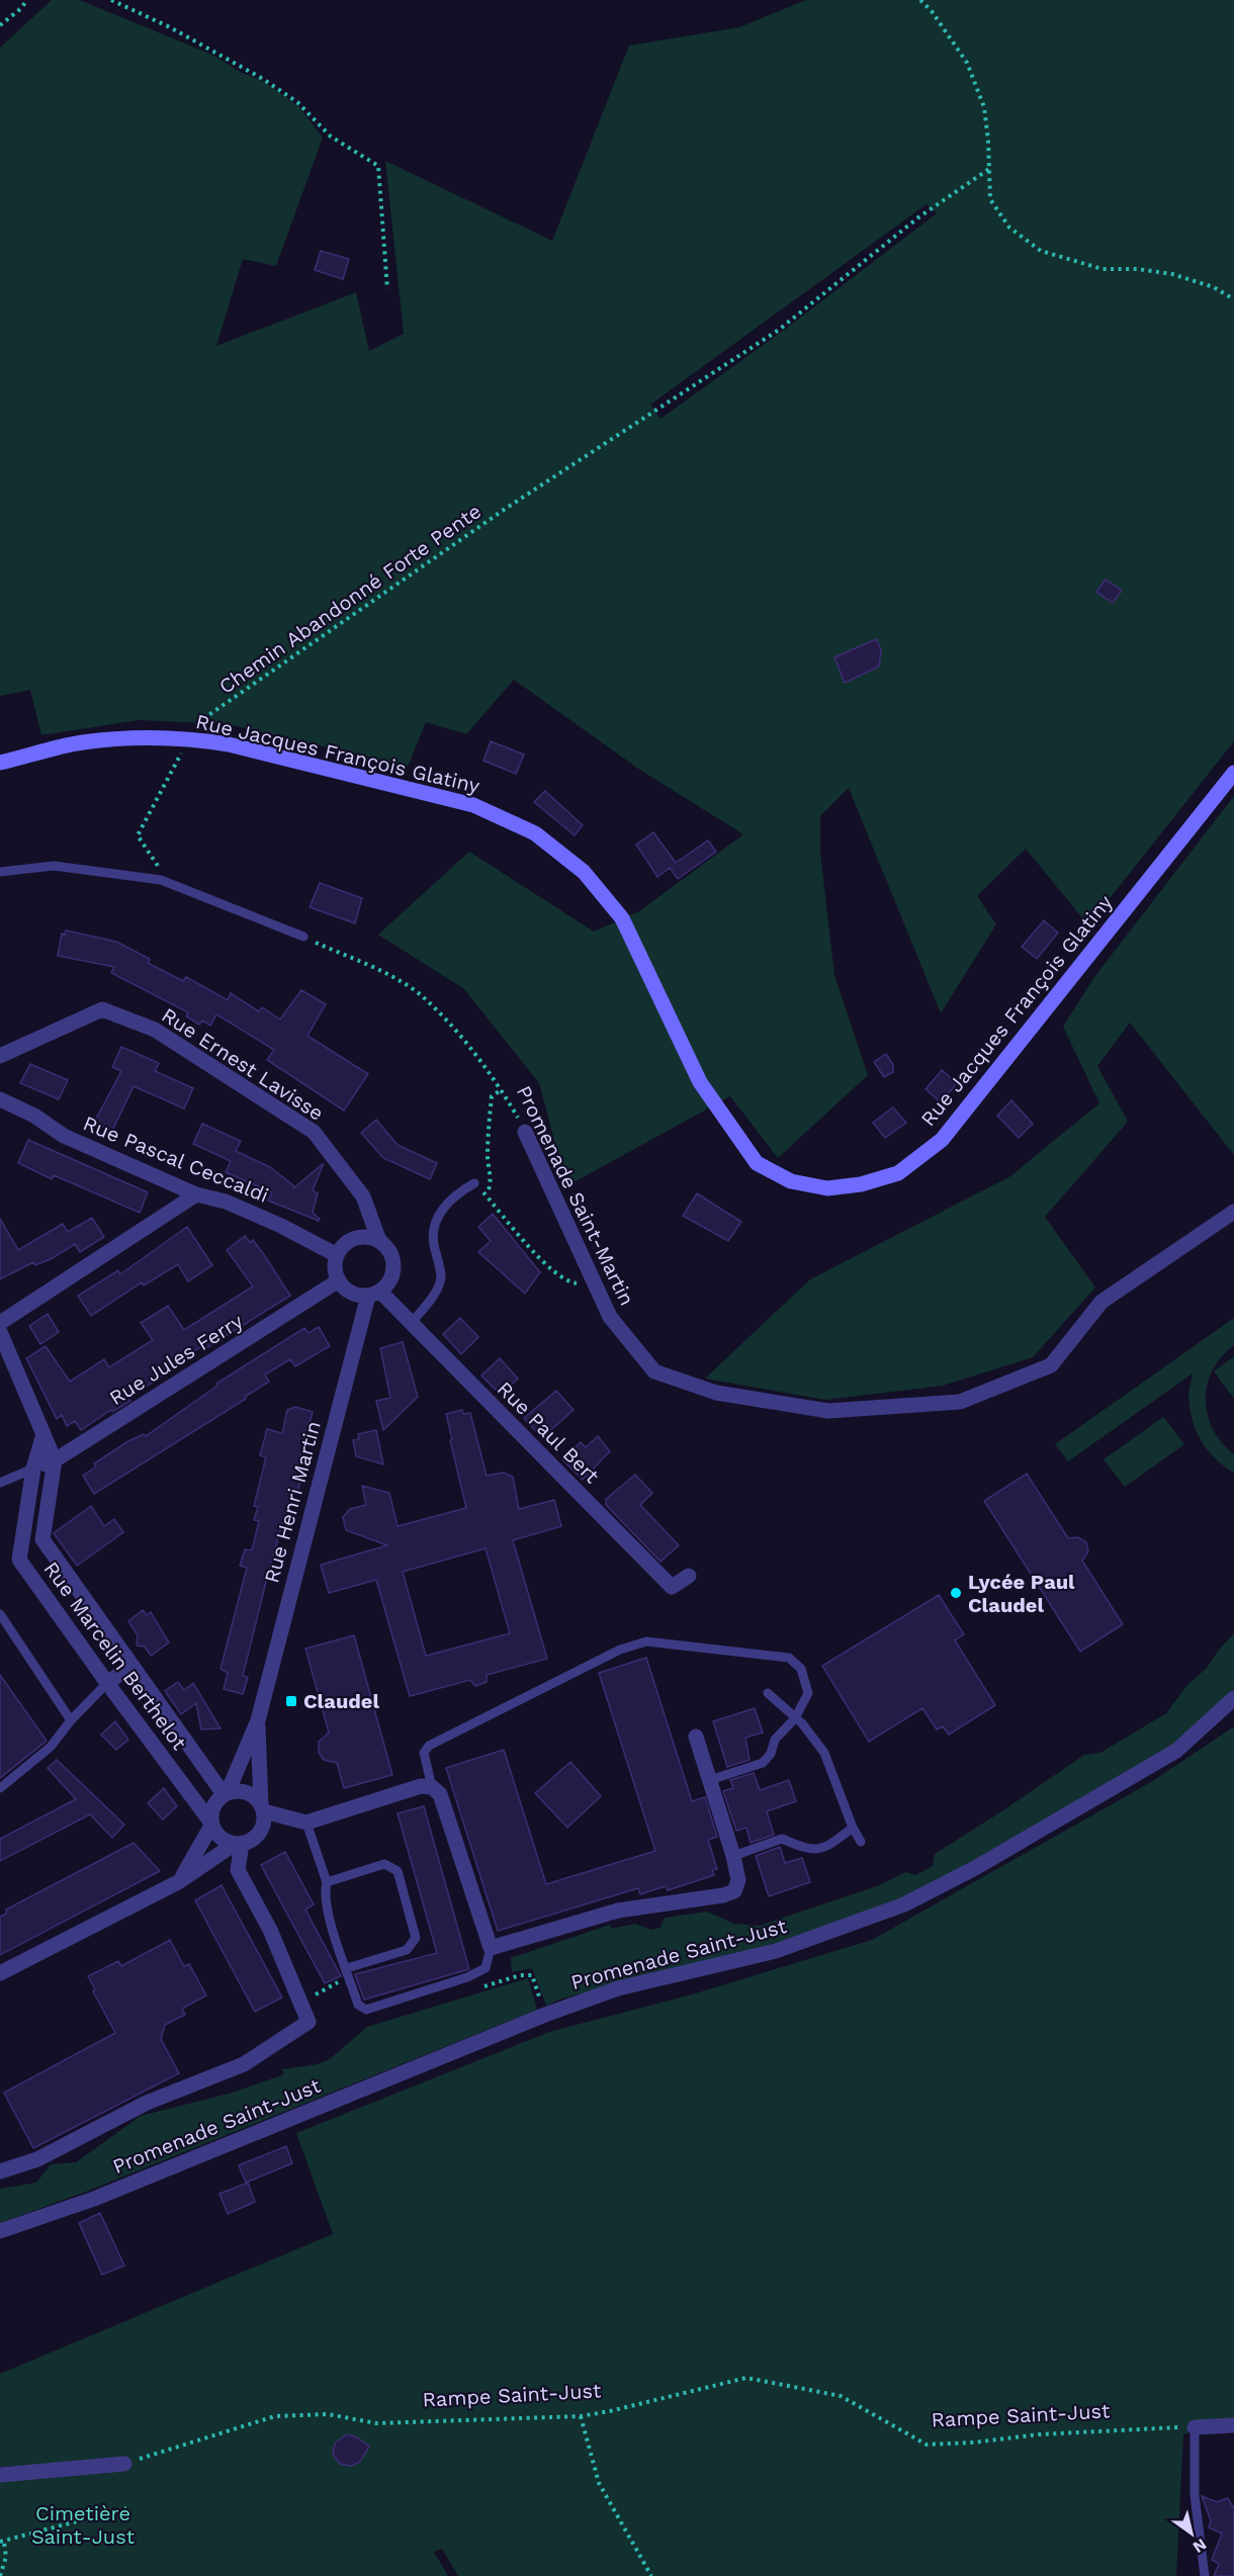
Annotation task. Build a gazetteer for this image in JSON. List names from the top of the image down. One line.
{"streets":{"main road":["Rue Jacques François Glatiny"],"street":["Rue Ernest Lavisse","Rue Pascal Ceccaldi","Promenade Saint-Martin","Rue Jules Ferry","Rue Paul Bert","Rue Henri Martin","Rue Marcelin Berthelot","Promenade Saint-Just"],"path":["Chemin Abandonné Forte Pente","Rampe Saint-Just"]},"crossings":[["Chemin Abandonné Forte Pente","Rue Jacques François Glatiny"],["Rue Ernest Lavisse","Rue Pascal Ceccaldi"],["Rue Ernest Lavisse","Rue Jules Ferry"],["Rue Ernest Lavisse","Rue Paul Bert"],["Rue Ernest Lavisse","Rue Henri Martin"],["Rue Pascal Ceccaldi","Rue Jules Ferry"],["Rue Pascal Ceccaldi","Rue Paul Bert"],["Rue Pascal Ceccaldi","Rue Henri Martin"],["Rue Jules Ferry","Rue Paul Bert"],["Rue Jules Ferry","Rue Henri Martin"],["Rue Jules Ferry","Rue Marcelin Berthelot"],["Rue Paul Bert","Rue Henri Martin"],["Rue Henri Martin","Rue Marcelin Berthelot"]],"parks":["Cimetière Saint-Just"],"places":{"other":["Lycée Paul Claudel"],"transit":["Claudel"]},"north":"bottom right"}
